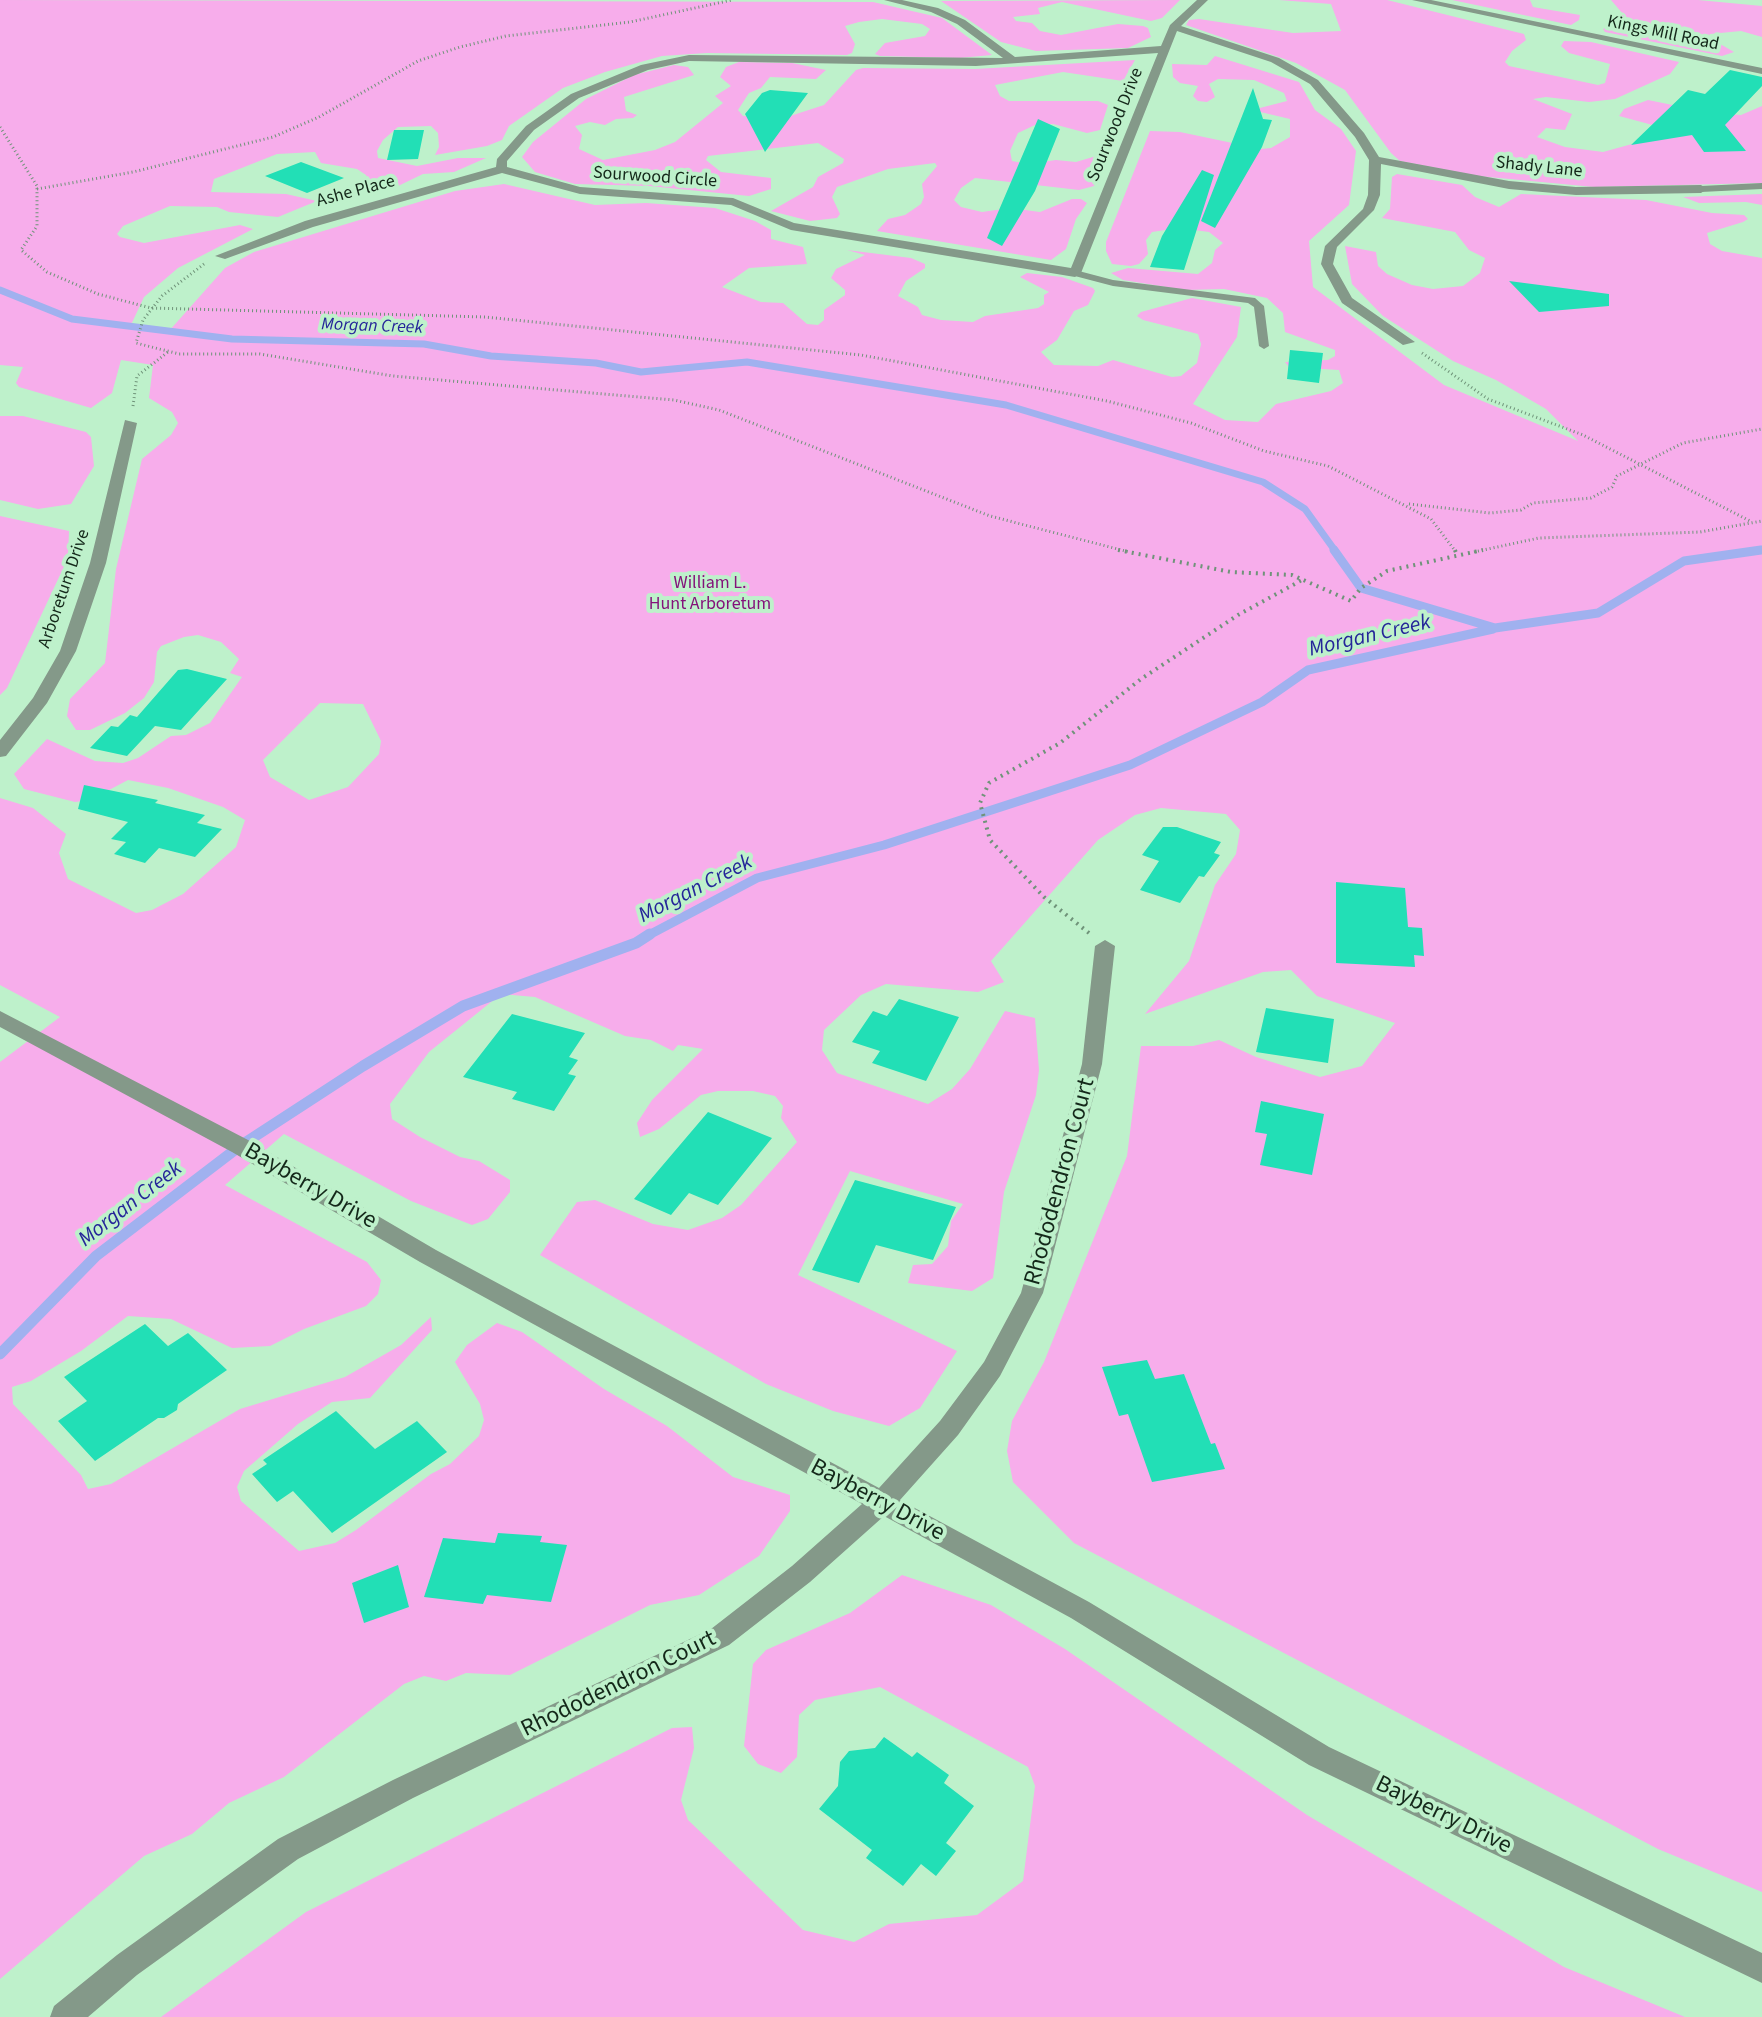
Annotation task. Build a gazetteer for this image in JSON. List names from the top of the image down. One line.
{"streets":{"street":["Kings Mill Road","Sourwood Drive","Shady Lane","Sourwood Circle","Ashe Place","Arboretum Drive","Rhododendron Court","Bayberry Drive"]},"crossings":[["Sourwood Drive","Sourwood Circle"],["Sourwood Circle","Ashe Place"],["Rhododendron Court","Bayberry Drive"]],"water":["Morgan Creek"],"parks":["William L. Hunt Arboretum"]}
